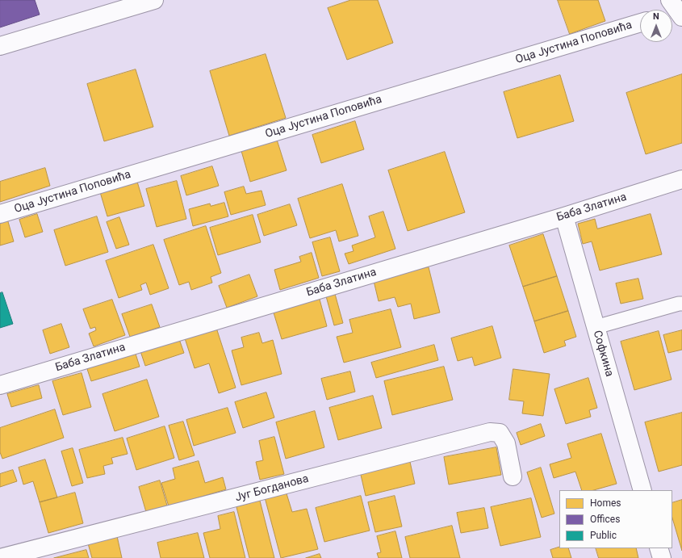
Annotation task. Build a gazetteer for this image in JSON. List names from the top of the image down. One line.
{"streets":{"street":["Оца Јустина Поповића","Баба Златина","Софкина","Југ Богданова"]},"crossings":[["Баба Златина","Софкина"]],"legend":["Homes","Offices","Public"],"north":"top"}
